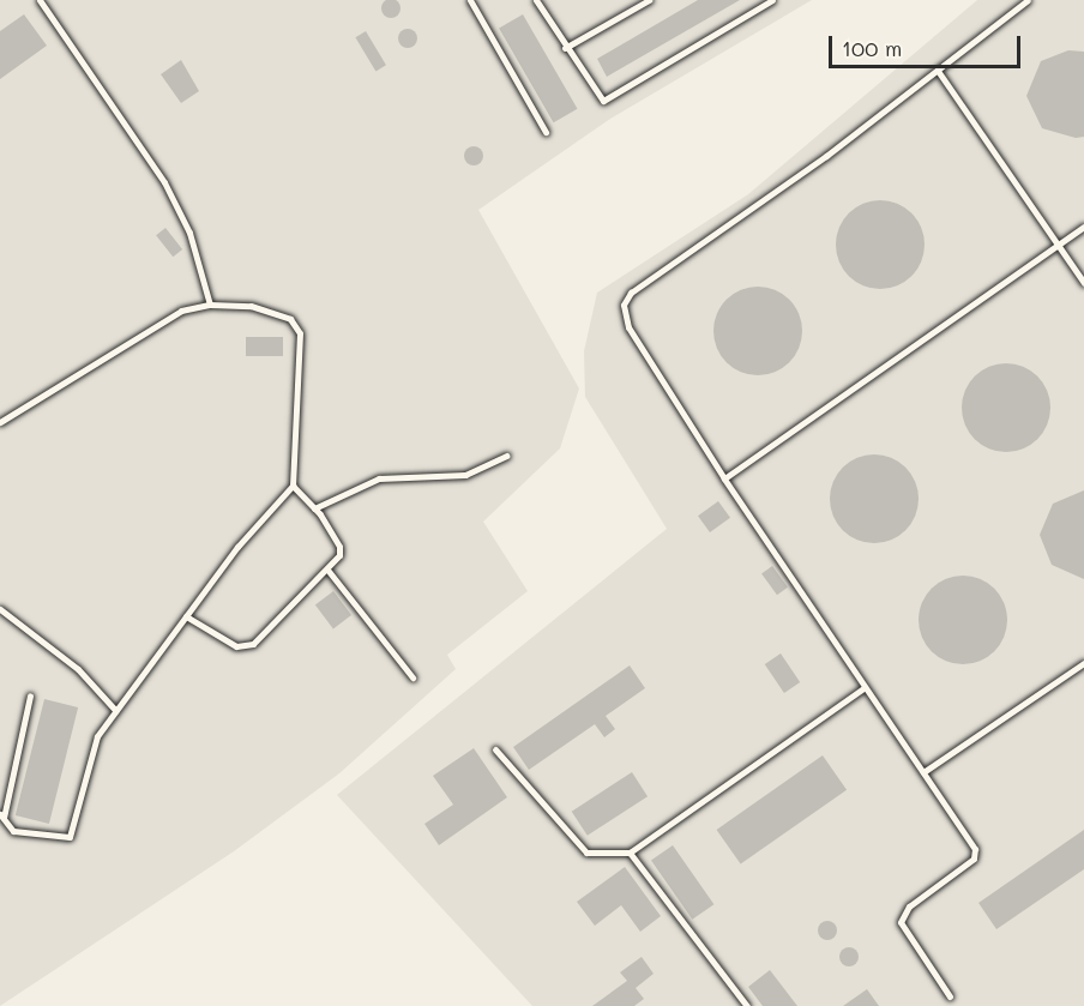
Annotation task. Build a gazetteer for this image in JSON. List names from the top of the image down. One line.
{"scale_bar":"100 m"}
